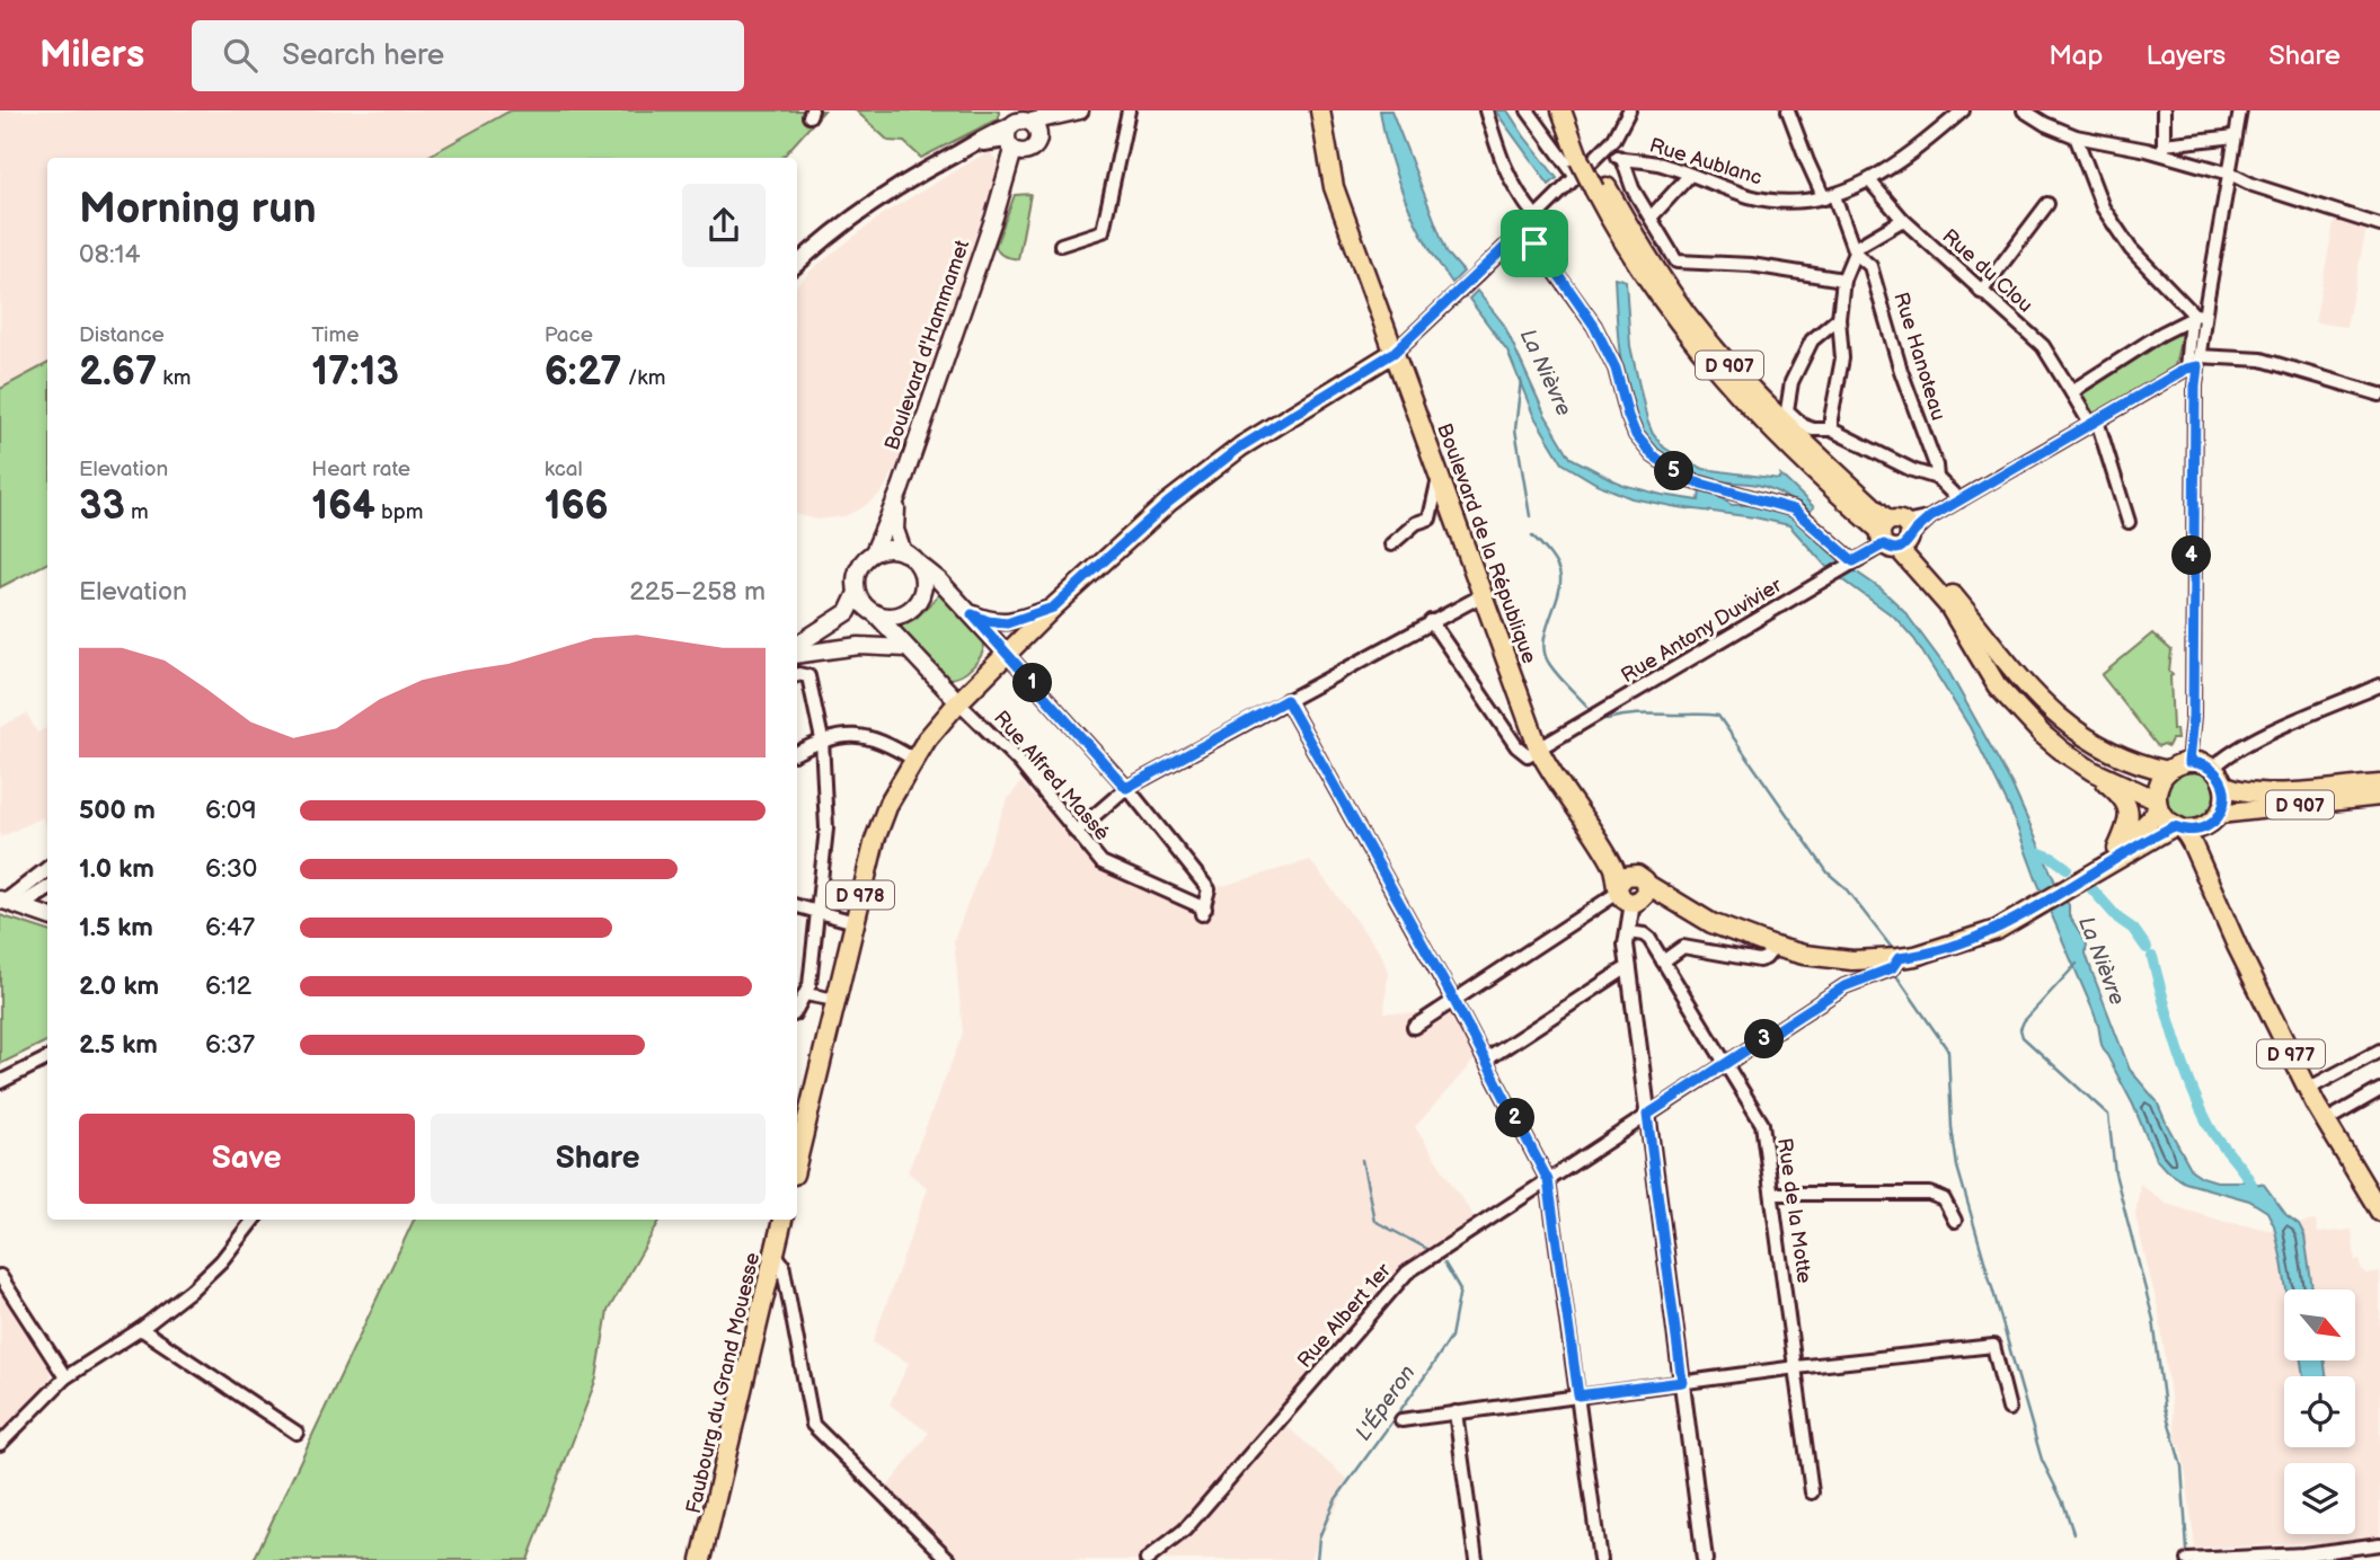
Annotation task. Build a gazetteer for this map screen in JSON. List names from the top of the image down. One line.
{"streets":{"main road":["Boulevard d'Hammamet","D 907","Boulevard de la République","D 978","D 977","Faubourg du Grand Mouesse"],"street":["Rue Aublanc","Rue du Clou","Rue Hanoteau","Rue Antony Duvivier","Rue Alfred Massé","Rue de la Motte","Rue Albert 1er"]},"crossings":[["Rue Aublanc","Rue du Clou"],["Rue Aublanc","Rue Hanoteau"],["Rue du Clou","Rue Antony Duvivier"],["D 907","Rue Antony Duvivier"],["D 907","D 977"],["Boulevard de la République","Rue Antony Duvivier"],["Boulevard de la République","D 978"],["Rue Alfred Massé","D 978"],["Rue de la Motte","Rue Albert 1er"]],"water":["La Nièvre","L'Éperon"],"north":"bottom right","page":{"header":"Milers","search":"Search here","nav":["Map","Layers","Share"],"heading":["Morning run","08:14"],"stats":[["Distance","2.67 km"],["Time","17:13"],["Pace","6:27 /km"],["Elevation","33 m"],["Heart rate","164 bpm"],["kcal","166"]],"pins":["5","4","1","3","2"],"chart":["Elevation","225–258 m"],"list":[{"name":"500 m","note":"6:09"},{"name":"1.0 km","note":"6:30"},{"name":"1.5 km","note":"6:47"},{"name":"2.0 km","note":"6:12"},{"name":"2.5 km","note":"6:37"}],"buttons":["Save","Share"]}}
